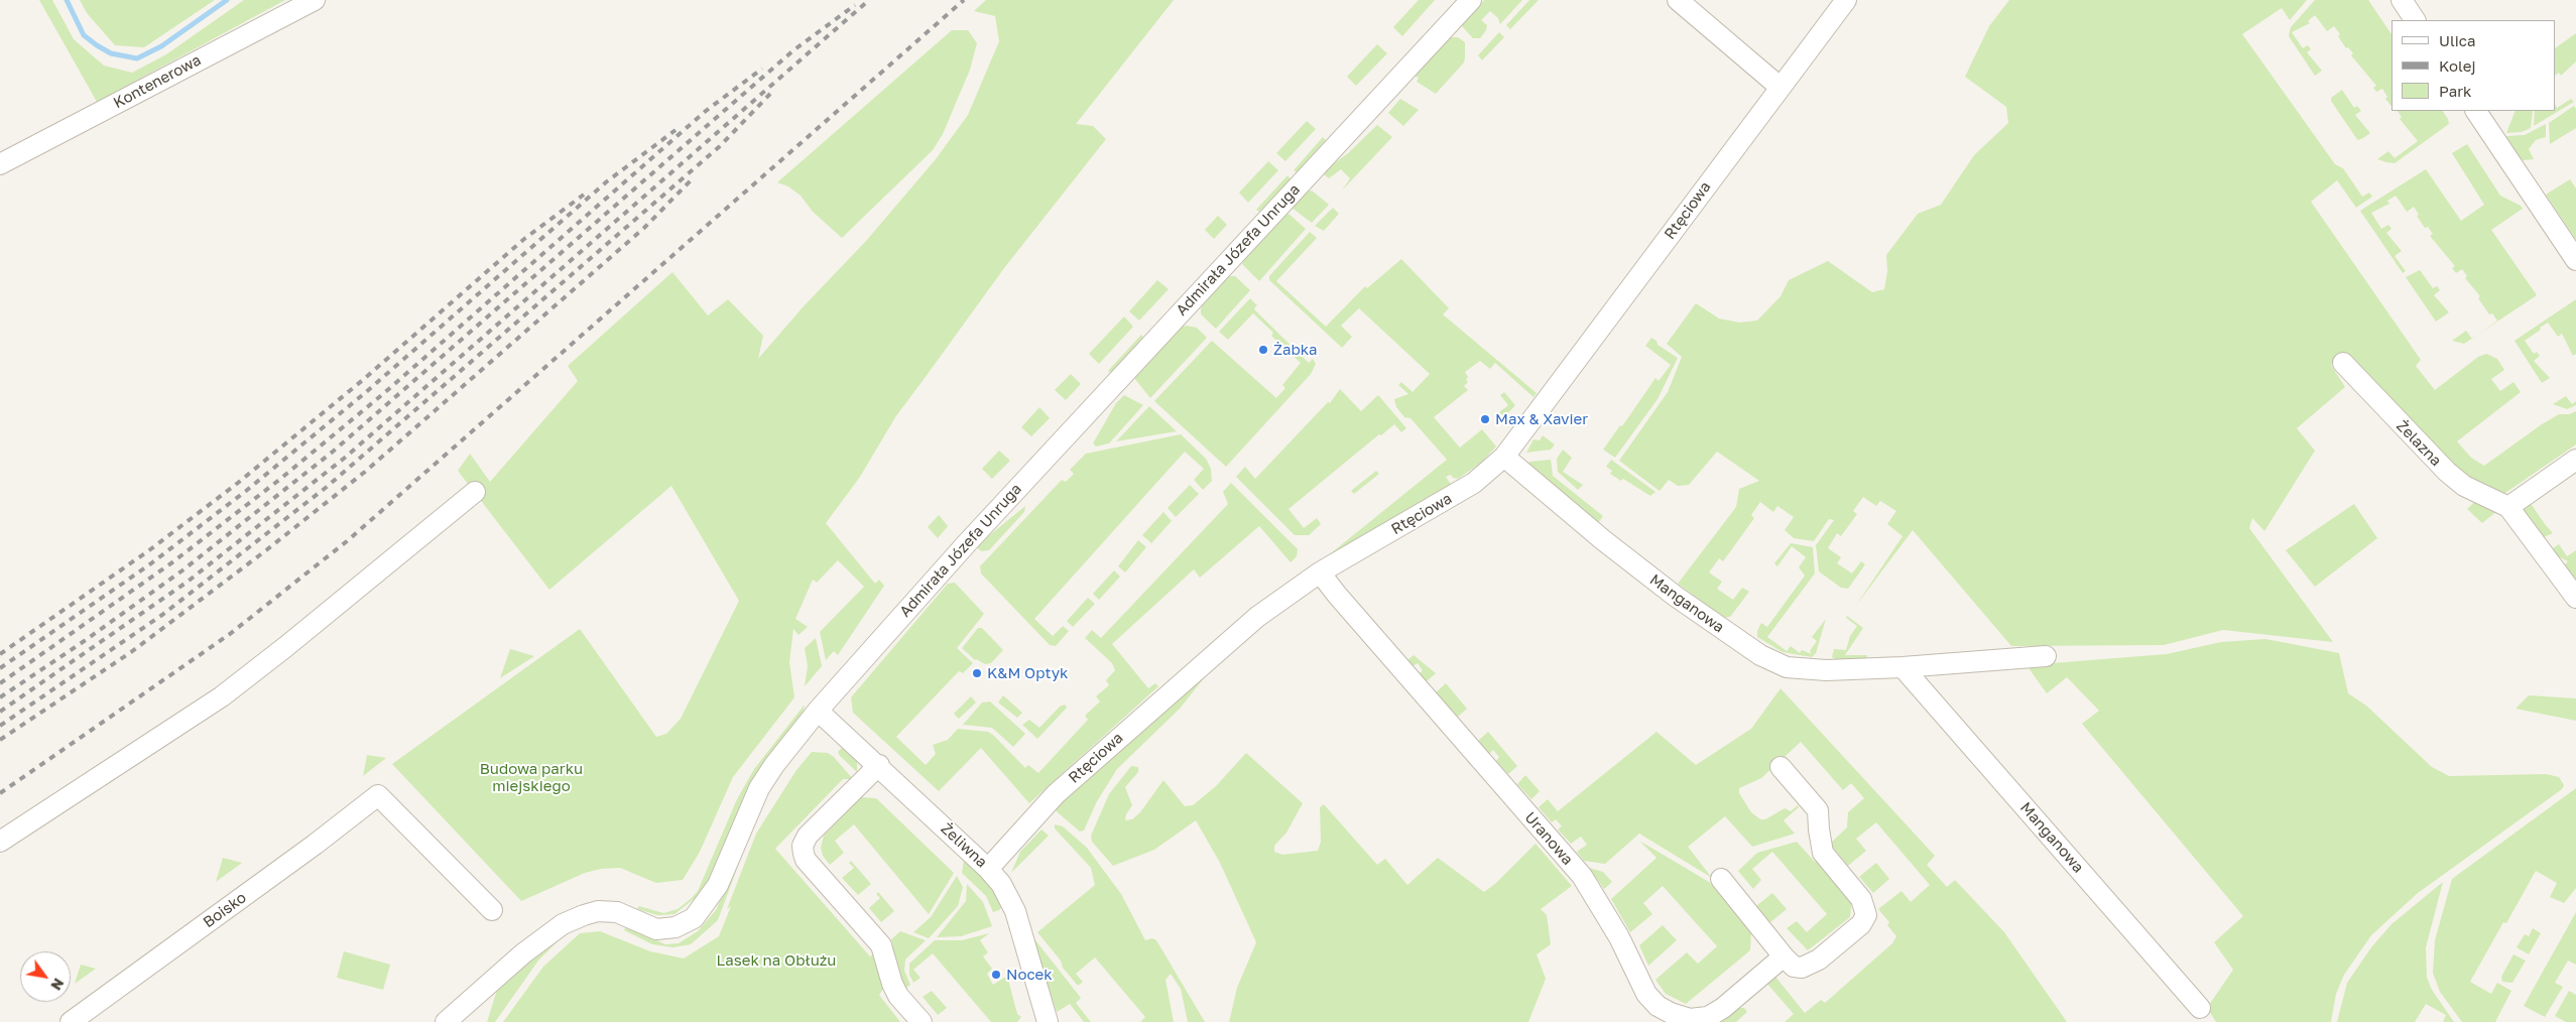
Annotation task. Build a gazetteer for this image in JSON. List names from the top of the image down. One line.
{"streets":{"street":["Kontenerowa","Rtęciowa","Admirała Józefa Unruga","Żelazna","Manganowa","Uranowa","Żeliwna","Boisko"]},"crossings":[["Rtęciowa","Manganowa"],["Rtęciowa","Uranowa"],["Rtęciowa","Żeliwna"],["Admirała Józefa Unruga","Żeliwna"]],"parks":["Budowa parku miejskiego","Lasek na Obłużu"],"places":["Żabka","Max & Xavier","K&M Optyk","Nocek"],"legend":["Ulica","Kolej","Park"],"north":"bottom right"}
